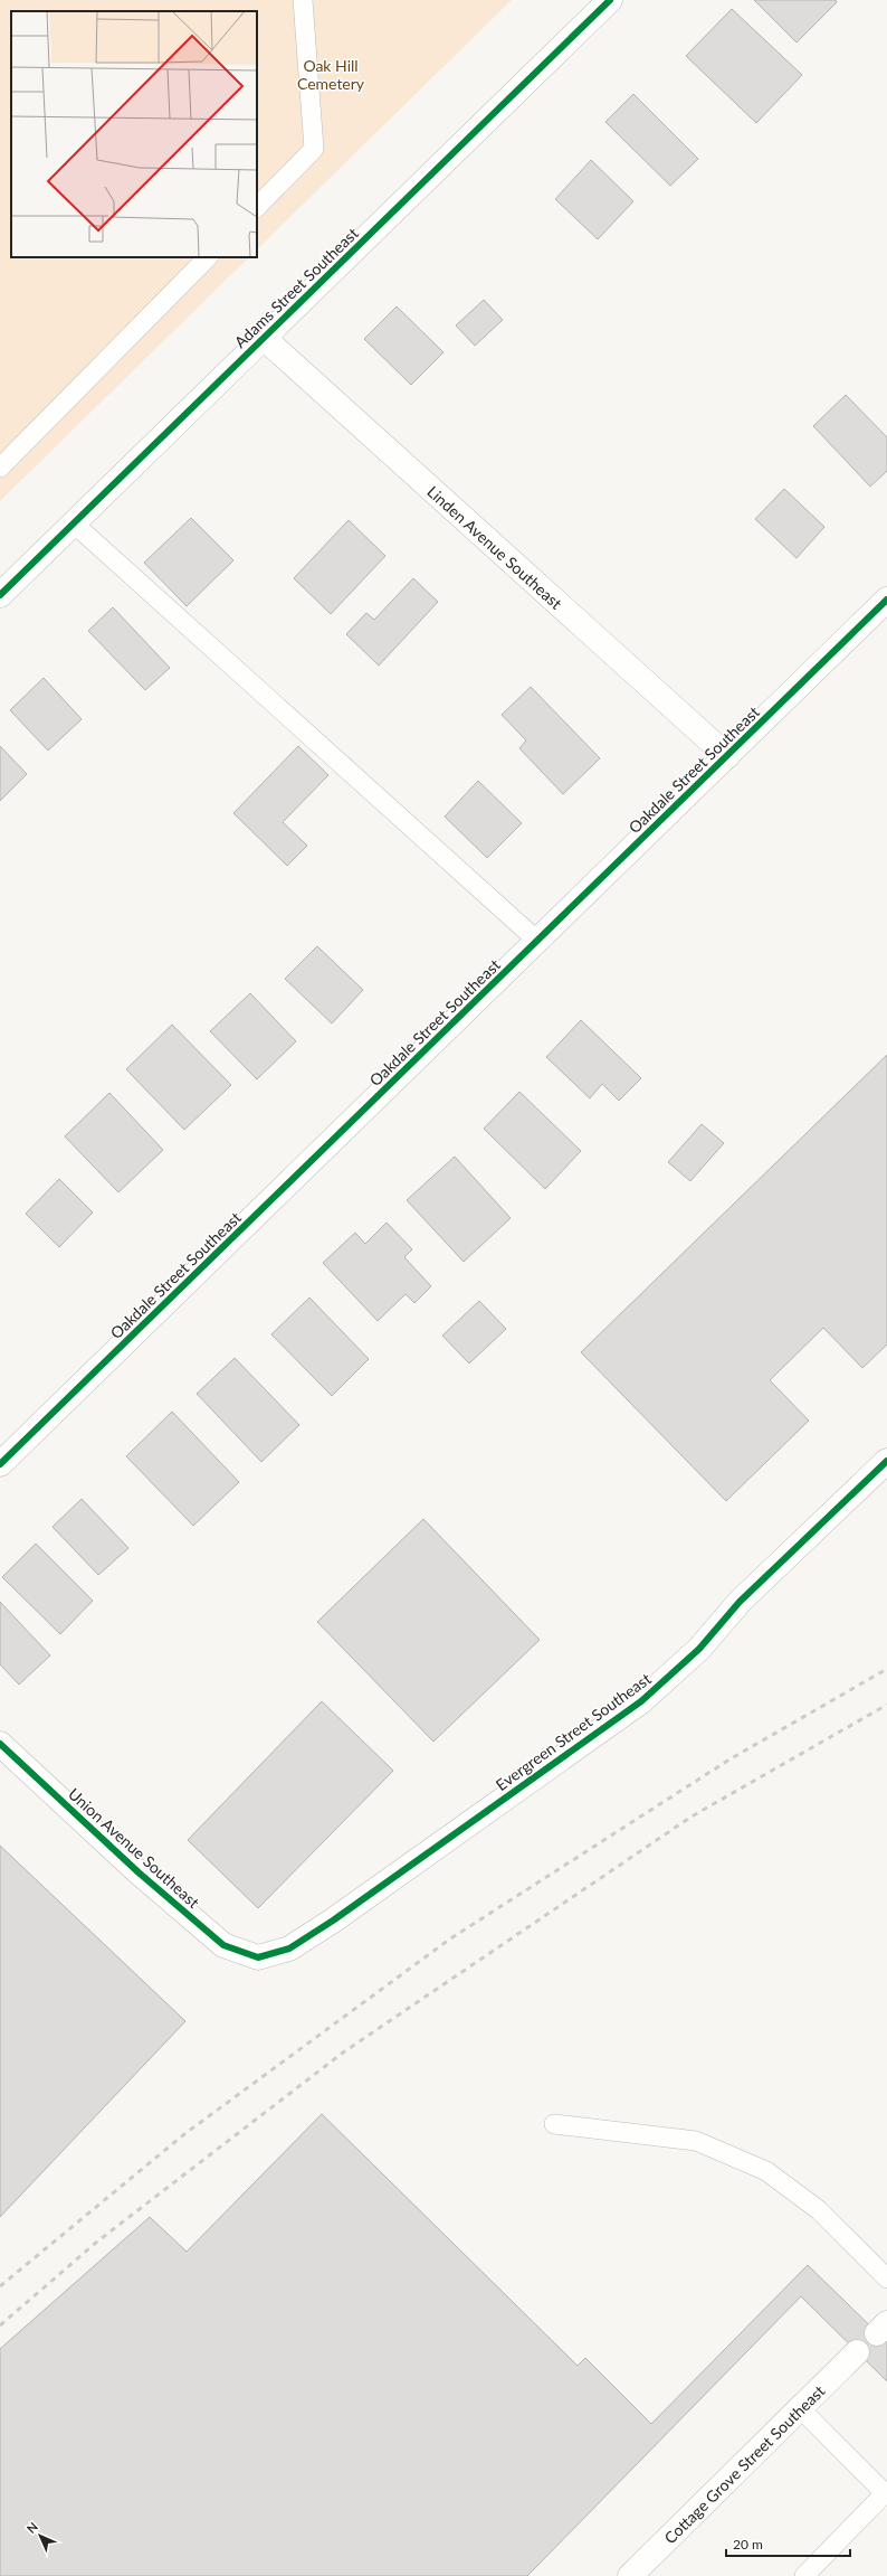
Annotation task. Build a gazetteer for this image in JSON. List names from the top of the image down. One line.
{"streets":{"street":["Adams Street Southeast","Linden Avenue Southeast","Oakdale Street Southeast","Evergreen Street Southeast","Union Avenue Southeast","Cottage Grove Street Southeast"]},"crossings":[["Adams Street Southeast","Linden Avenue Southeast"],["Linden Avenue Southeast","Oakdale Street Southeast"],["Evergreen Street Southeast","Union Avenue Southeast"]],"parks":["Oak Hill Cemetery"],"scale_bar":"20 m","north":"top left"}
